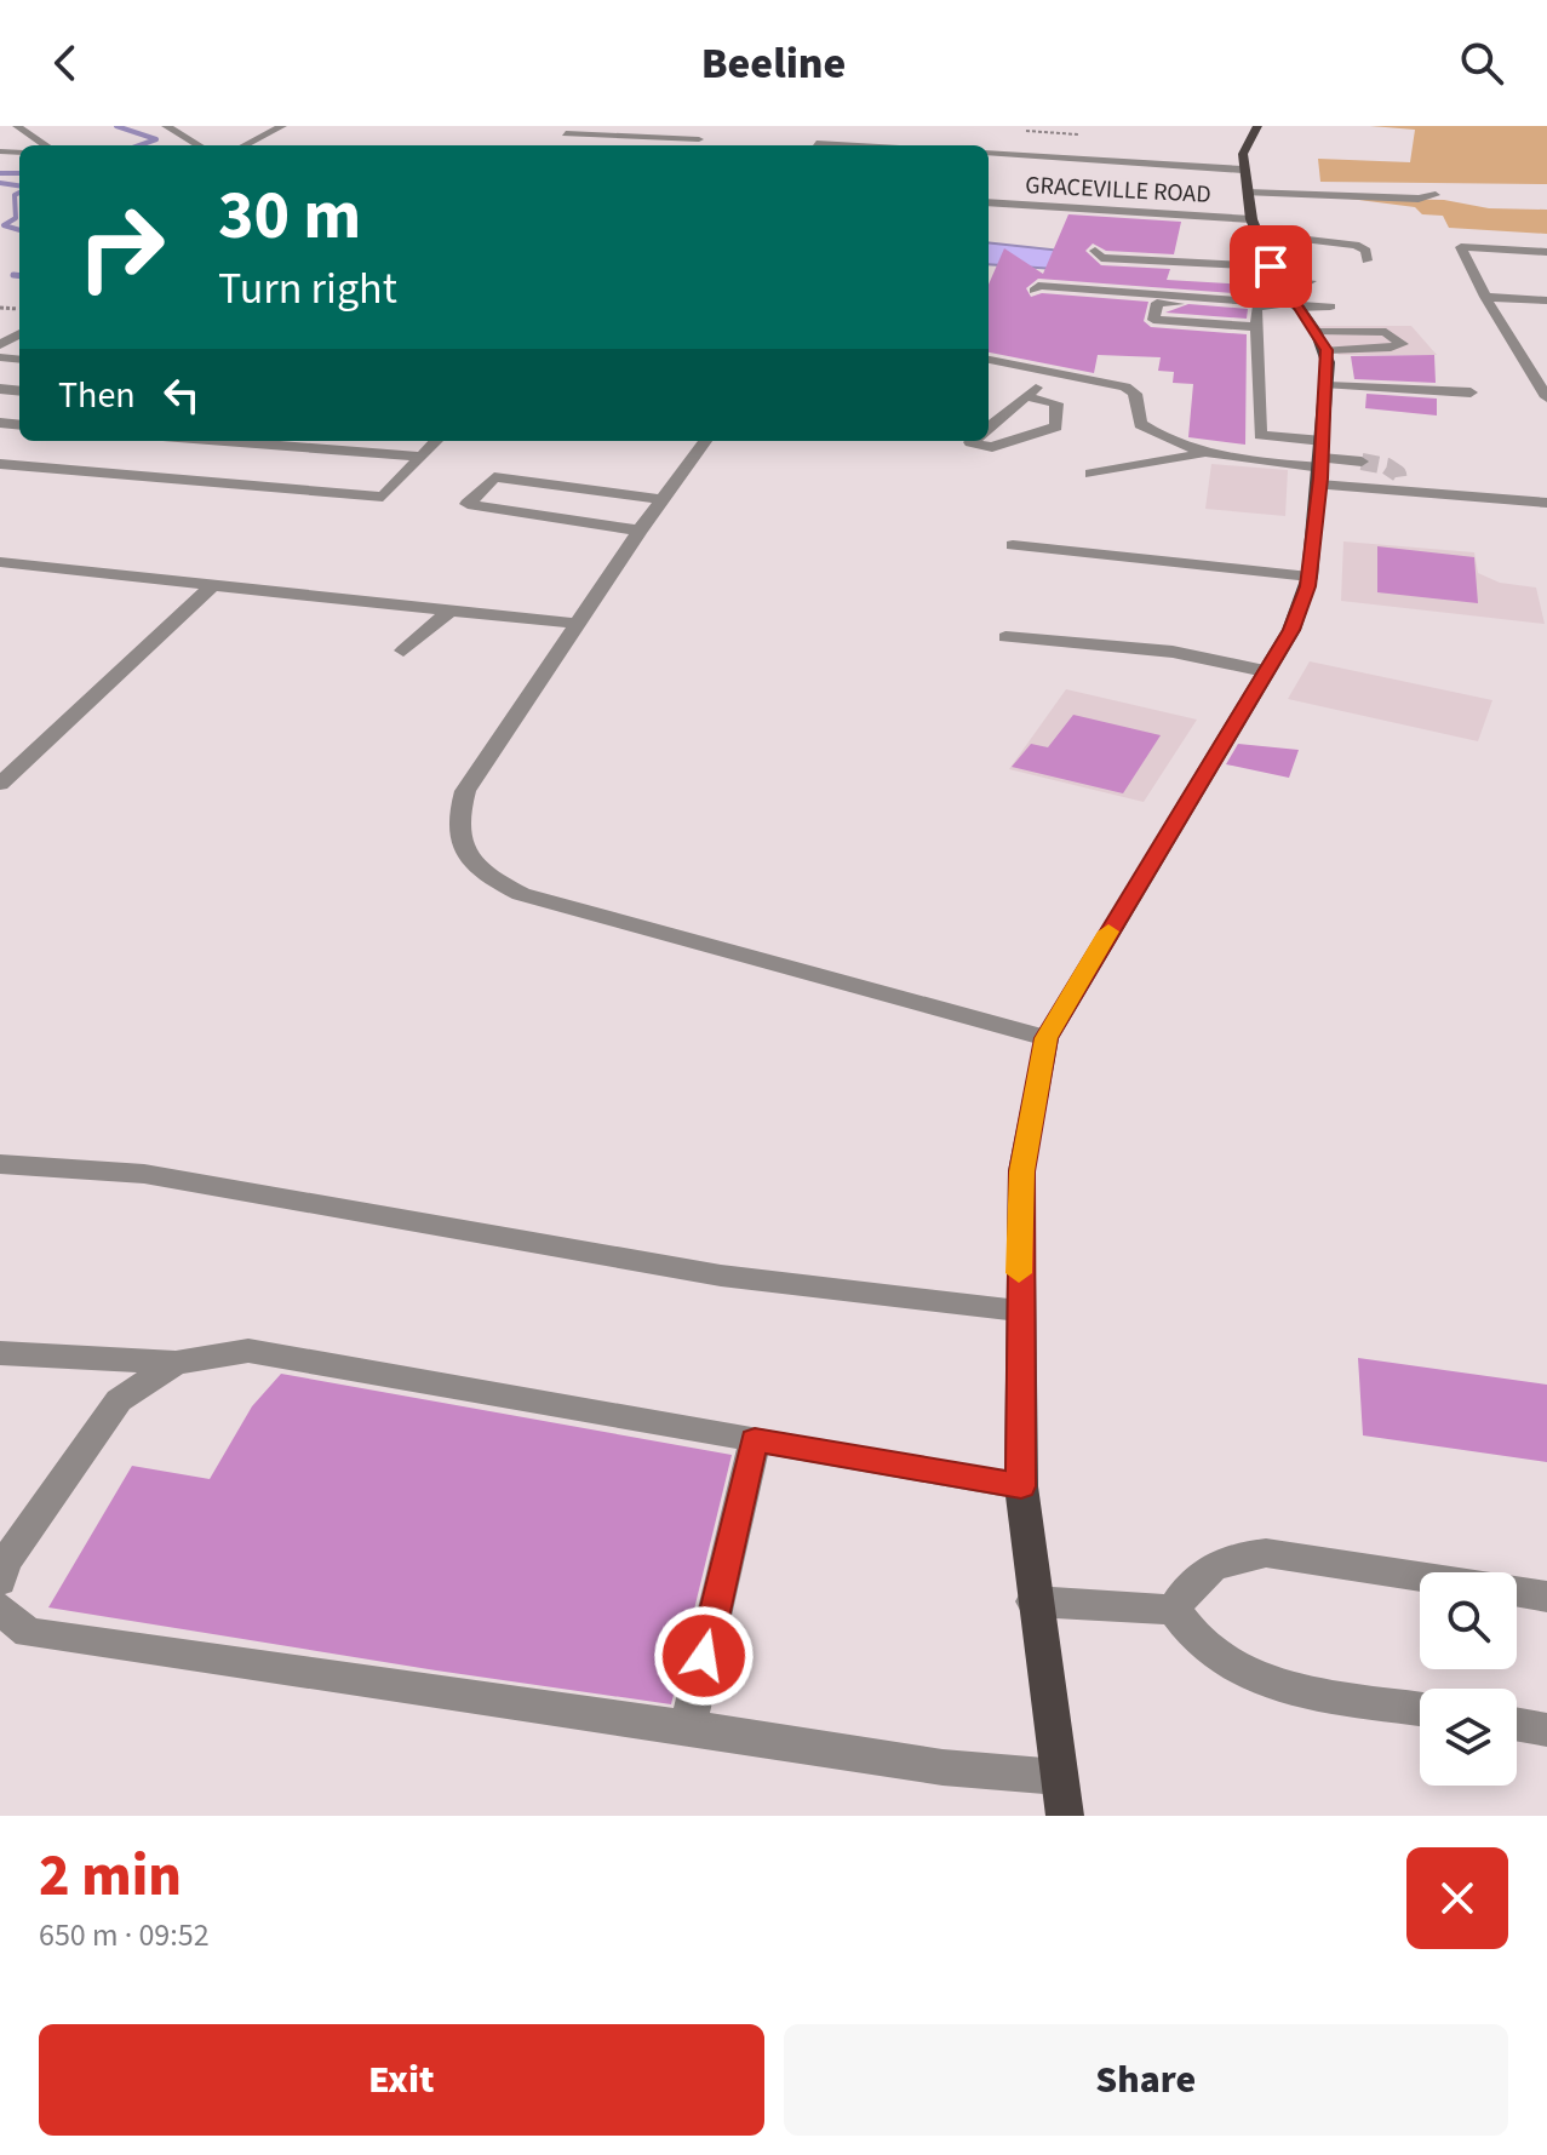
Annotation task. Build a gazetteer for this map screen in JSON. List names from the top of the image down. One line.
{"streets":{"street":["GRACEVILLE ROAD"]},"page":{"header":"Beeline","turn":["30 m","Turn right"],"then":"Then","heading":["2 min","650 m · 09:52"],"buttons":["Exit","Share"]}}
